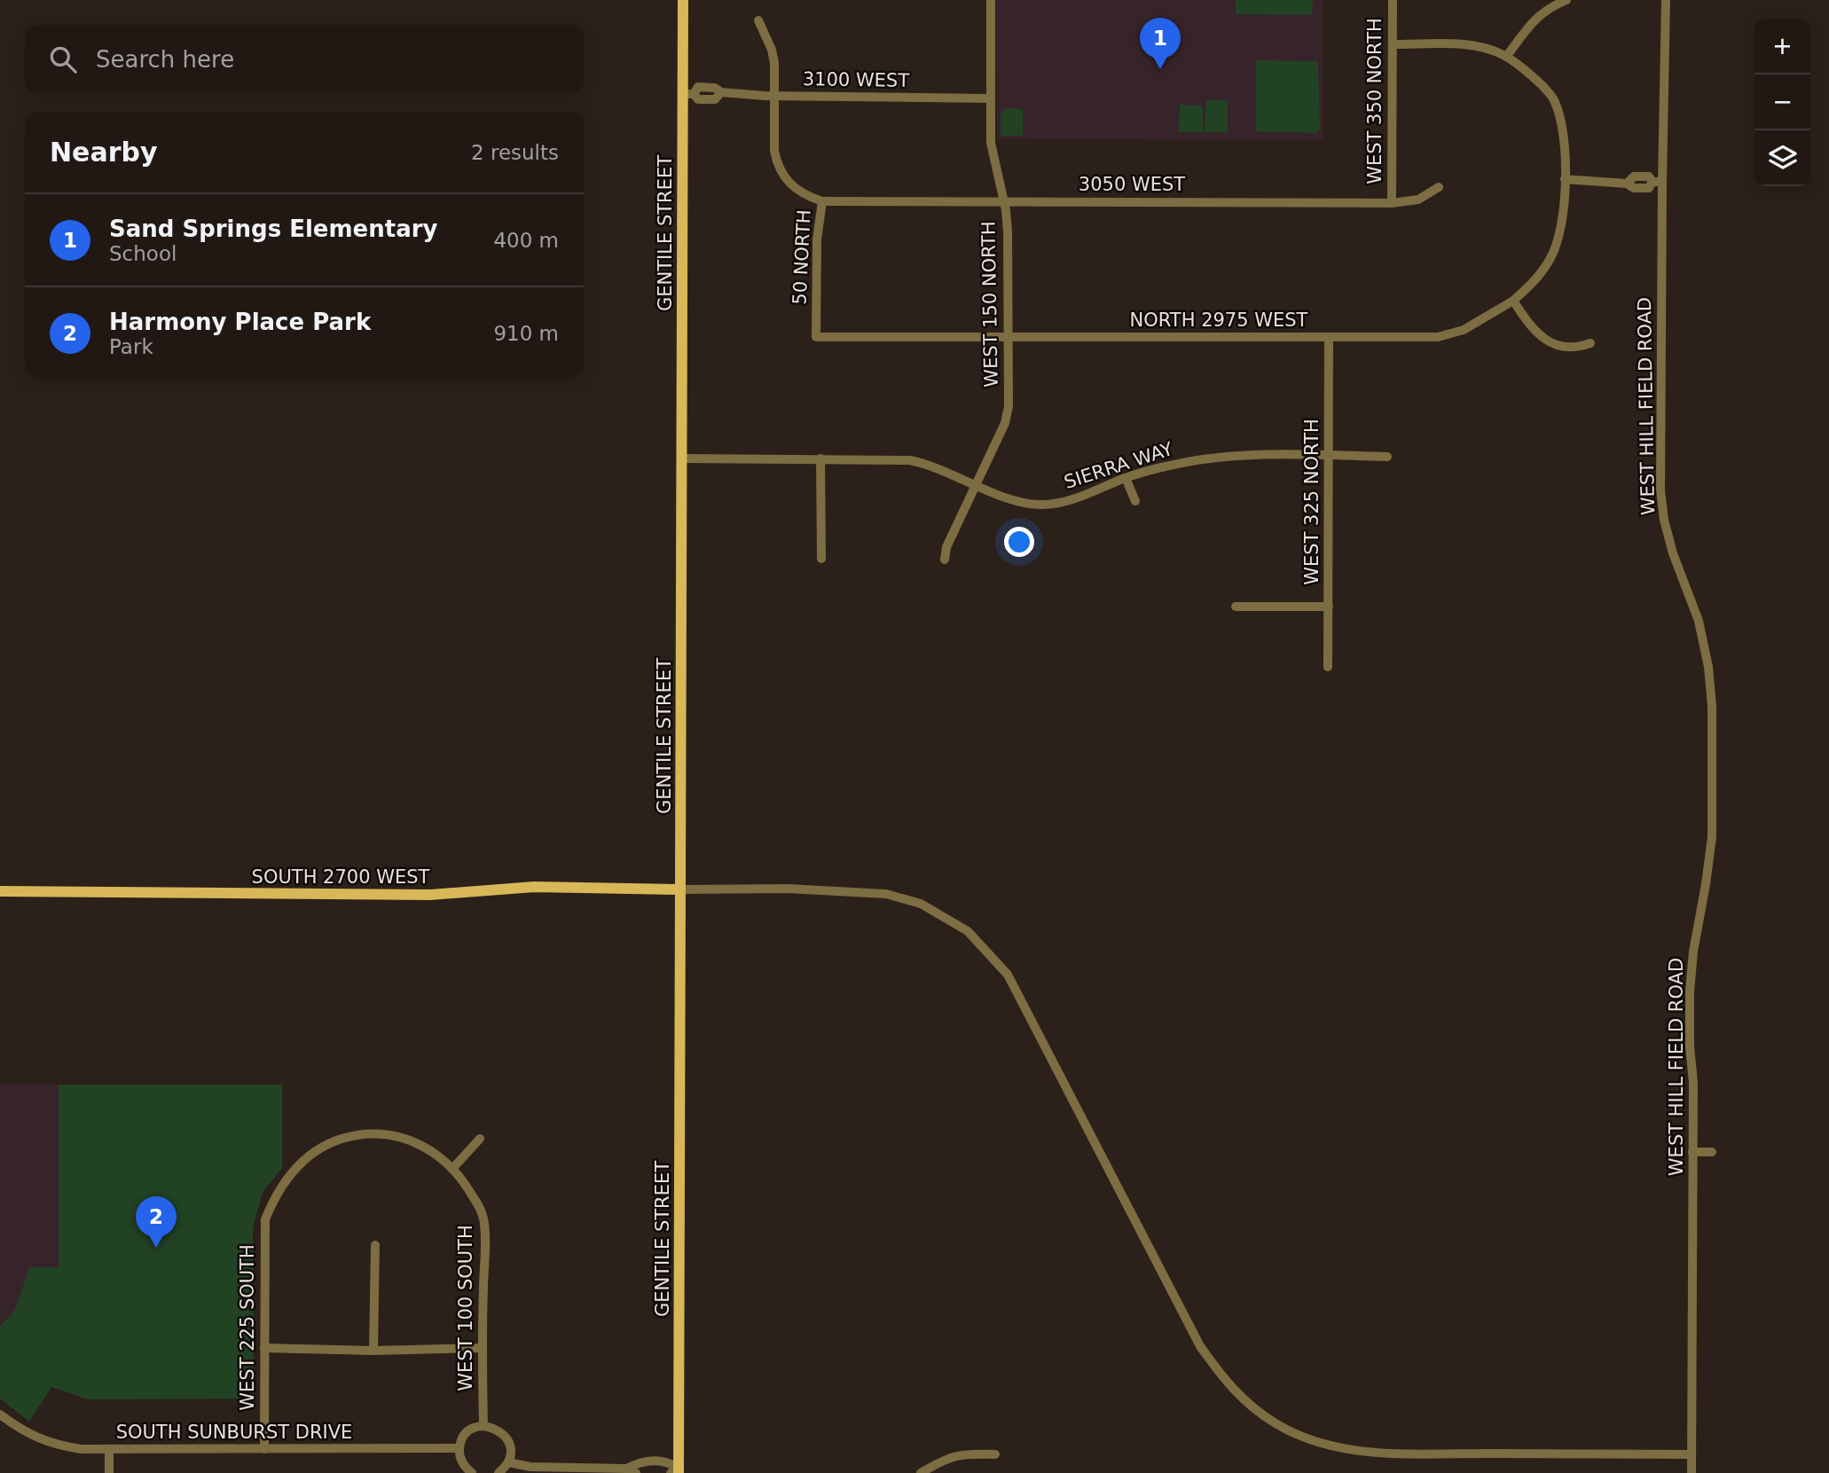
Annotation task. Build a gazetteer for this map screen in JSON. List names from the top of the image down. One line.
{"streets":{"main road":["GENTILE STREET","SOUTH 2700 WEST"],"street":["3100 WEST","WEST 350 NORTH","3050 WEST","50 NORTH","WEST 150 NORTH","NORTH 2975 WEST","WEST HILL FIELD ROAD","SIERRA WAY","WEST 325 NORTH","WEST 100 SOUTH","WEST 225 SOUTH","SOUTH SUNBURST DRIVE"]},"crossings":[["3100 WEST","GENTILE STREET"],["3100 WEST","50 NORTH"],["3100 WEST","WEST 150 NORTH"],["WEST 350 NORTH","3050 WEST"],["3050 WEST","50 NORTH"],["3050 WEST","WEST 150 NORTH"],["GENTILE STREET","SIERRA WAY"],["GENTILE STREET","SOUTH 2700 WEST"],["50 NORTH","NORTH 2975 WEST"],["WEST 150 NORTH","NORTH 2975 WEST"],["WEST 150 NORTH","SIERRA WAY"],["NORTH 2975 WEST","WEST 325 NORTH"],["SIERRA WAY","WEST 325 NORTH"],["WEST 100 SOUTH","WEST 225 SOUTH"],["WEST 225 SOUTH","SOUTH SUNBURST DRIVE"]],"page":{"pins":["1","2"],"map_buttons":["+","−"],"search":"Search here","heading":["Nearby","2 results"],"list":[{"mark":"1","name":"Sand Springs Elementary","note":"School","value":"400 m"},{"mark":"2","name":"Harmony Place Park","note":"Park","value":"910 m"}]}}
